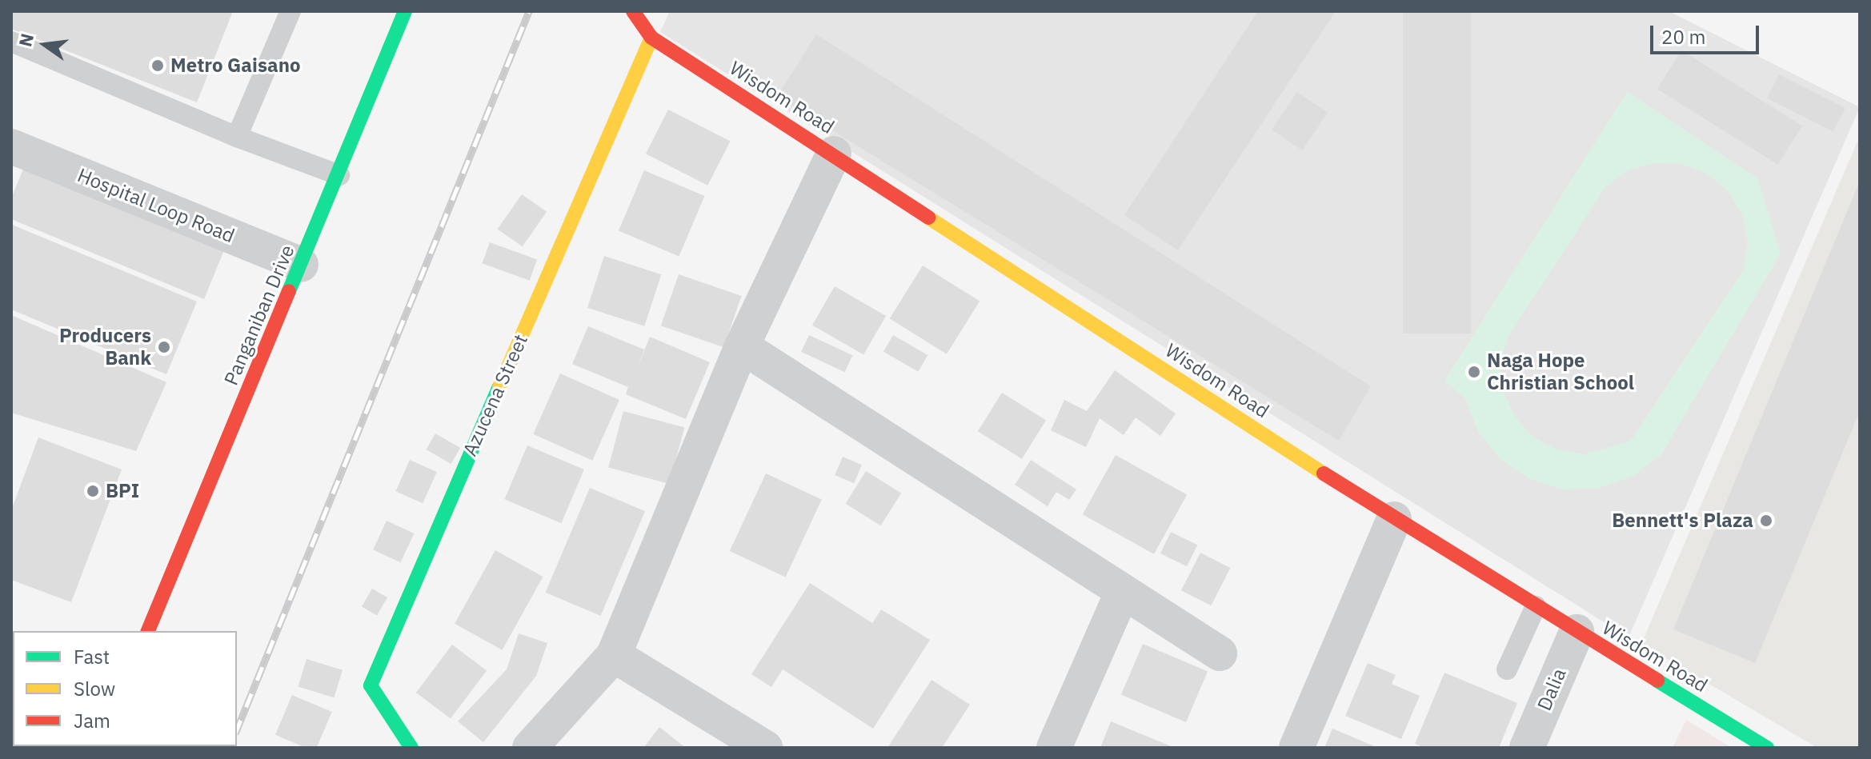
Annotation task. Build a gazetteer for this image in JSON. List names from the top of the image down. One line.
{"streets":{"street":["Wisdom Road","Hospital Loop Road","Panganiban Drive","Azucena Street","Dalia"]},"crossings":[["Wisdom Road","Azucena Street"],["Wisdom Road","Dalia"],["Hospital Loop Road","Panganiban Drive"]],"places":["Metro Gaisano","Producers Bank","Naga Hope Christian School","BPI","Bennett's Plaza"],"legend":["Fast","Slow","Jam"],"scale_bar":"20 m","north":"left"}
